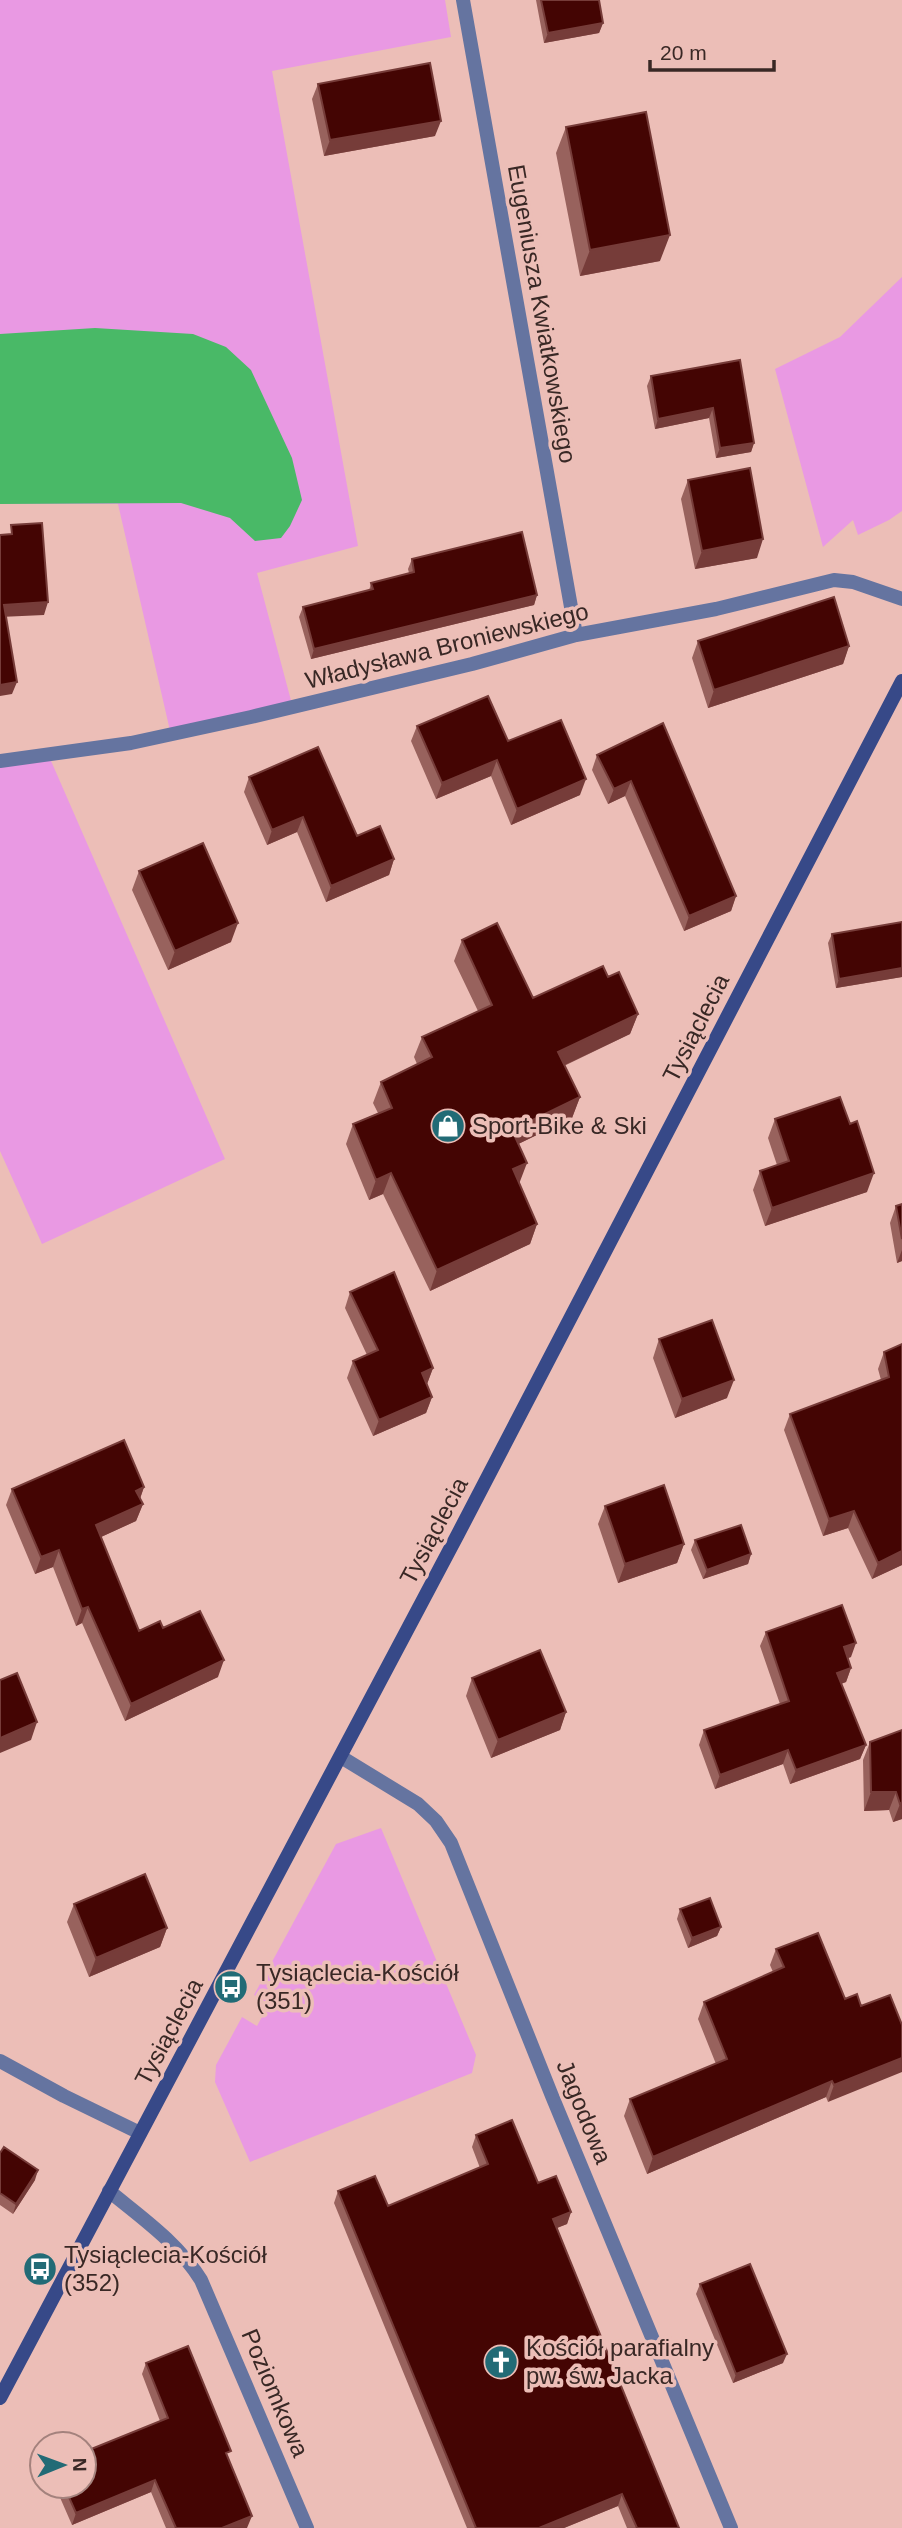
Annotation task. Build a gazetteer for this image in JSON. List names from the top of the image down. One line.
{"streets":{"street":["Eugeniusza Kwiatkowskiego","Władysława Broniewskiego","Tysiąclecia","Jagodowa","Poziomkowa"]},"crossings":[["Eugeniusza Kwiatkowskiego","Władysława Broniewskiego"],["Tysiąclecia","Jagodowa"],["Tysiąclecia","Poziomkowa"]],"places":{"shop":["Sport-Bike & Ski"],"bus stop":["Tysiąclecia-Kościół (351)","Tysiąclecia-Kościół (352)"],"church":["Kościół parafialny pw. św. Jacka"]},"scale_bar":"20 m","north":"right"}
